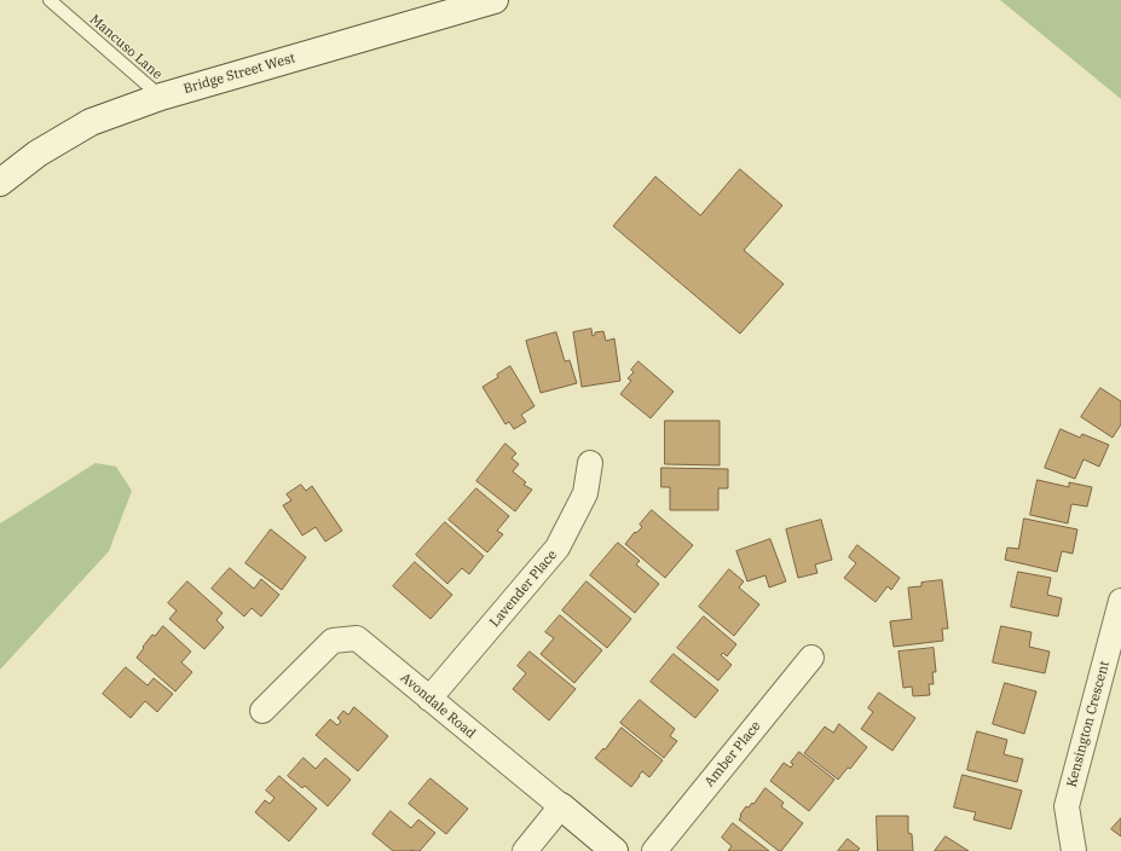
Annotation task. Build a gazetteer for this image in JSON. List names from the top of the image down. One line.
{"streets":{"street":["Bridge Street West","Lavender Place","Avondale Road","Kensington Crescent","Amber Place"],"lane":["Mancuso Lane"]},"crossings":[["Mancuso Lane","Bridge Street West"],["Lavender Place","Avondale Road"]]}
